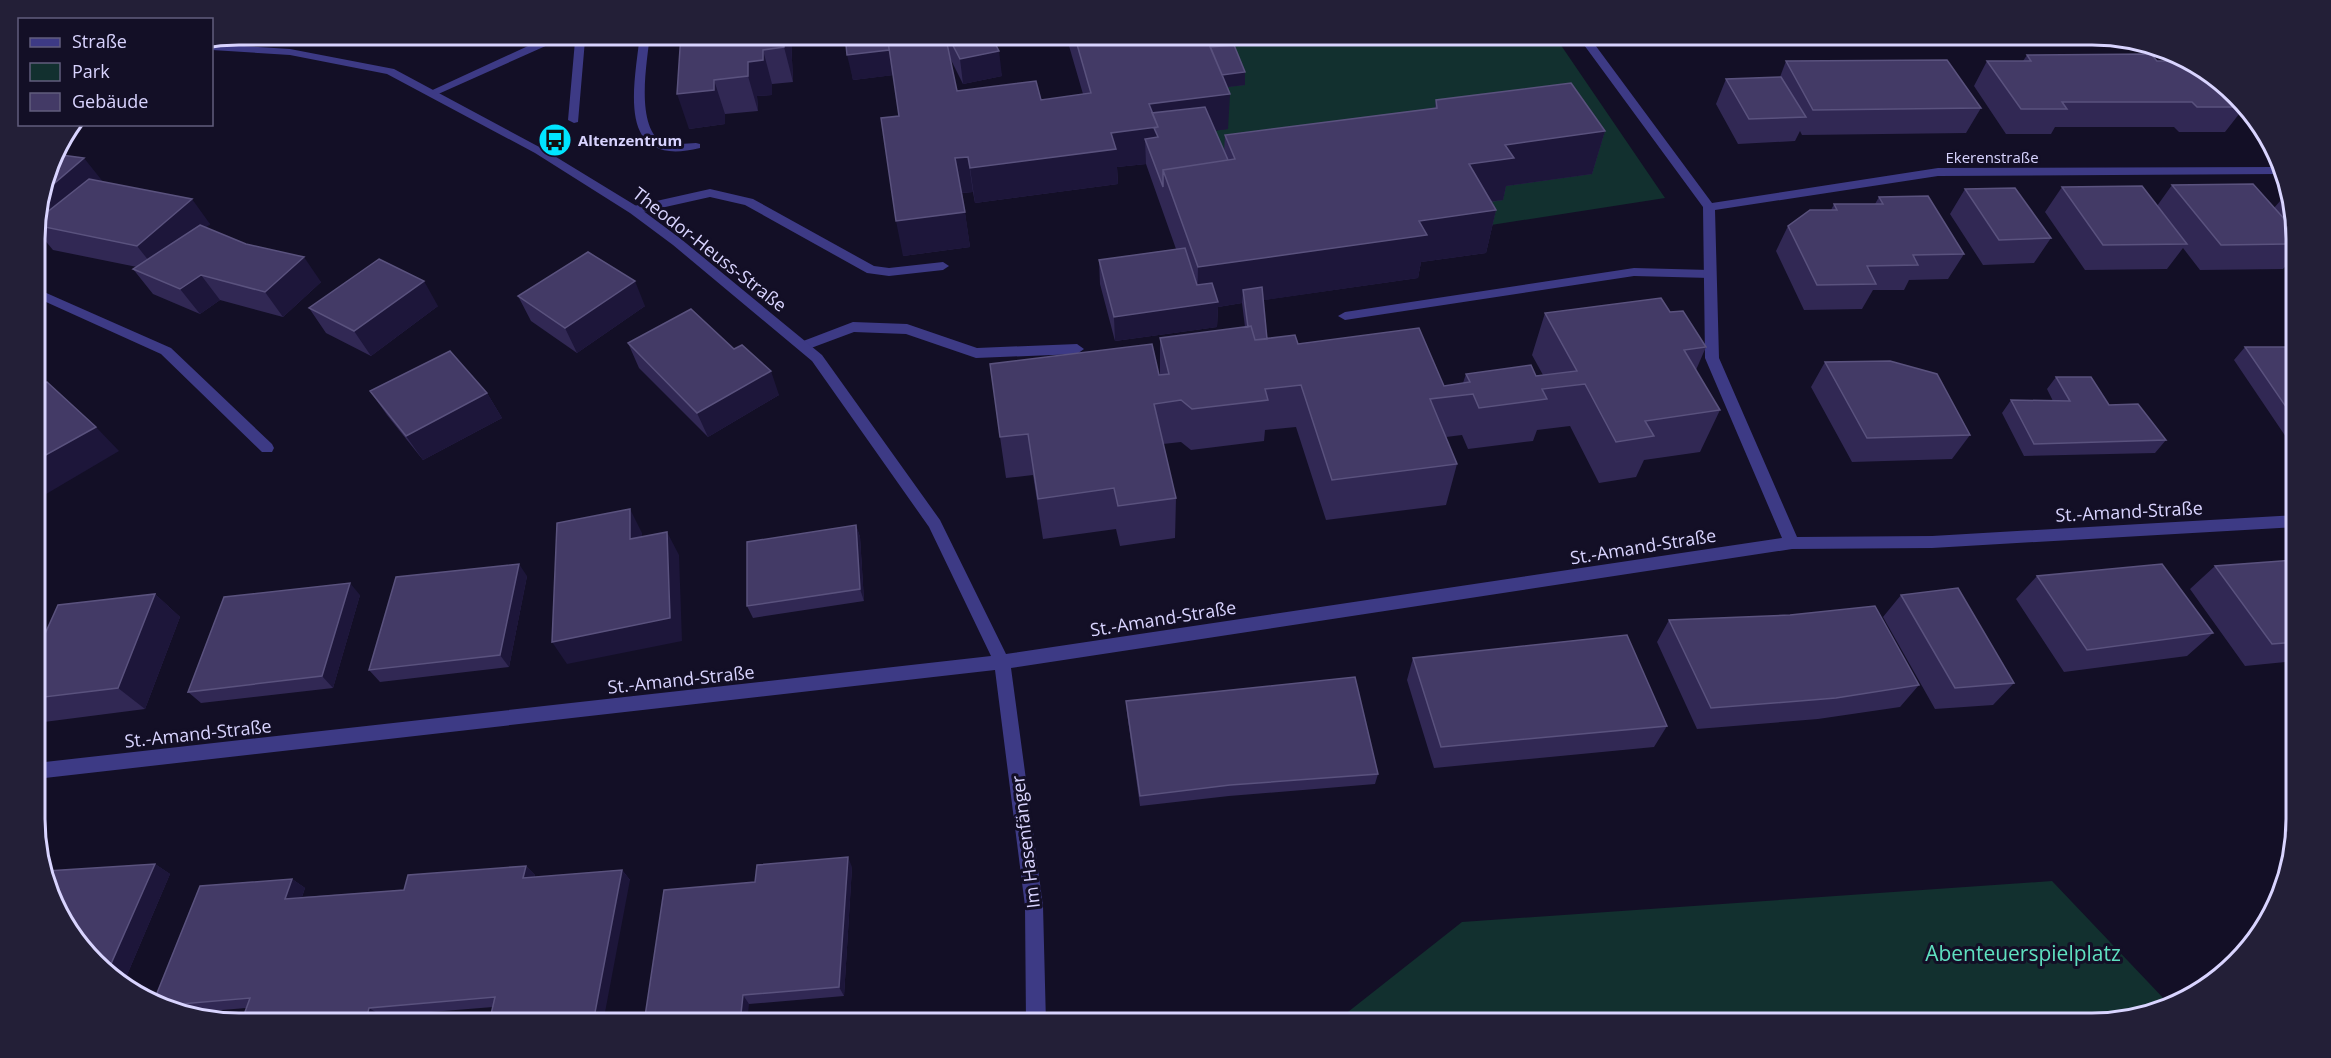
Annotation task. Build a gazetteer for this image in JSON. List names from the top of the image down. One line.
{"streets":{"street":["Ekerenstraße","Theodor-Heuss-Straße","St.-Amand-Straße","Im Hasenfänger"]},"crossings":[["Theodor-Heuss-Straße","St.-Amand-Straße"],["Theodor-Heuss-Straße","Im Hasenfänger"],["St.-Amand-Straße","Im Hasenfänger"]],"parks":["Abenteuerspielplatz"],"places":{"bus stop":["Altenzentrum"]},"legend":["Straße","Park","Gebäude"]}
